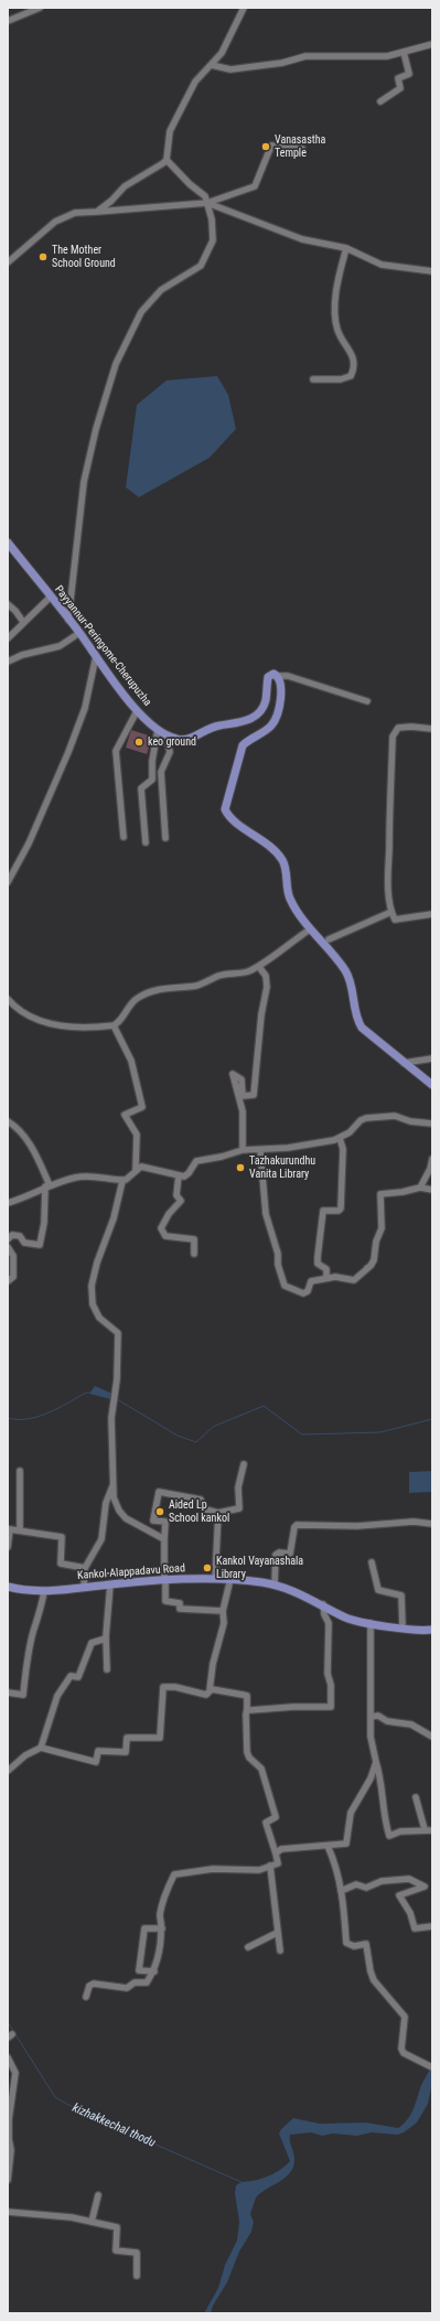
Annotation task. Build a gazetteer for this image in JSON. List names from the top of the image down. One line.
{"streets":{"main road":["Payyannur-Peringome-Cherupuzha","Kankol-Alappadavu Road"]},"water":["kizhakkechal thodu"],"places":["Vanasastha Temple","The Mother School Ground","keo ground","Tazhakurundhu Vanita Library","Aided Lp School kankol","Kankol Vayanashala Library"]}
